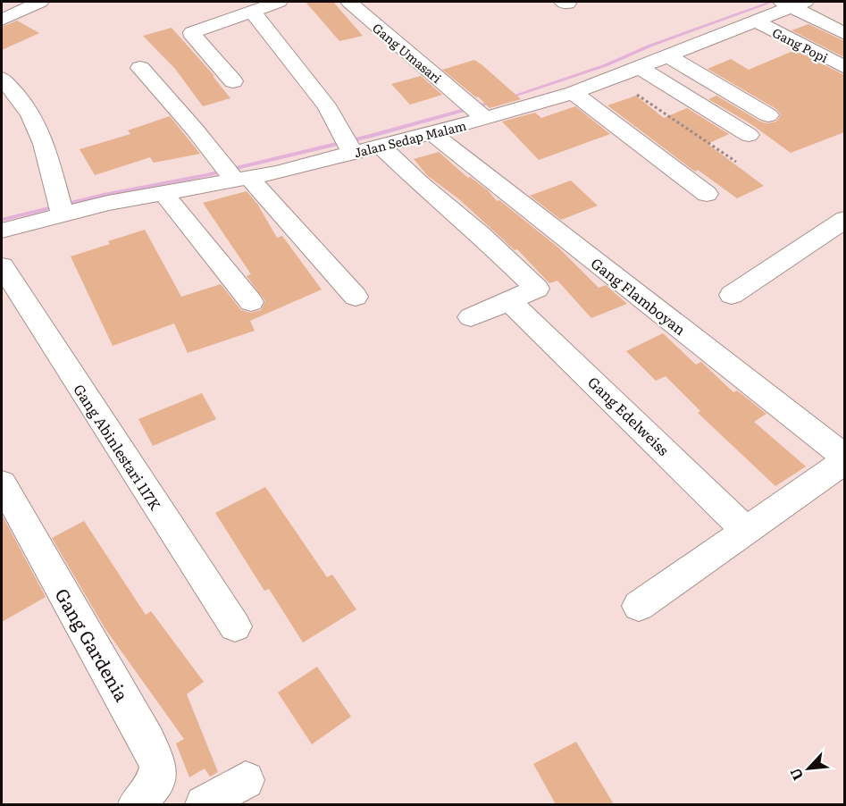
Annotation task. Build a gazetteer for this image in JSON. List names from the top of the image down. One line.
{"streets":{"street":["Gang Popi","Gang Umasari","Jalan Sedap Malam","Gang Flamboyan","Gang Edelweiss","Gang Abinlestari 117K","Gang Gardenia"]},"crossings":[["Gang Popi","Jalan Sedap Malam"],["Gang Umasari","Jalan Sedap Malam"],["Jalan Sedap Malam","Gang Flamboyan"]],"north":"bottom left"}
